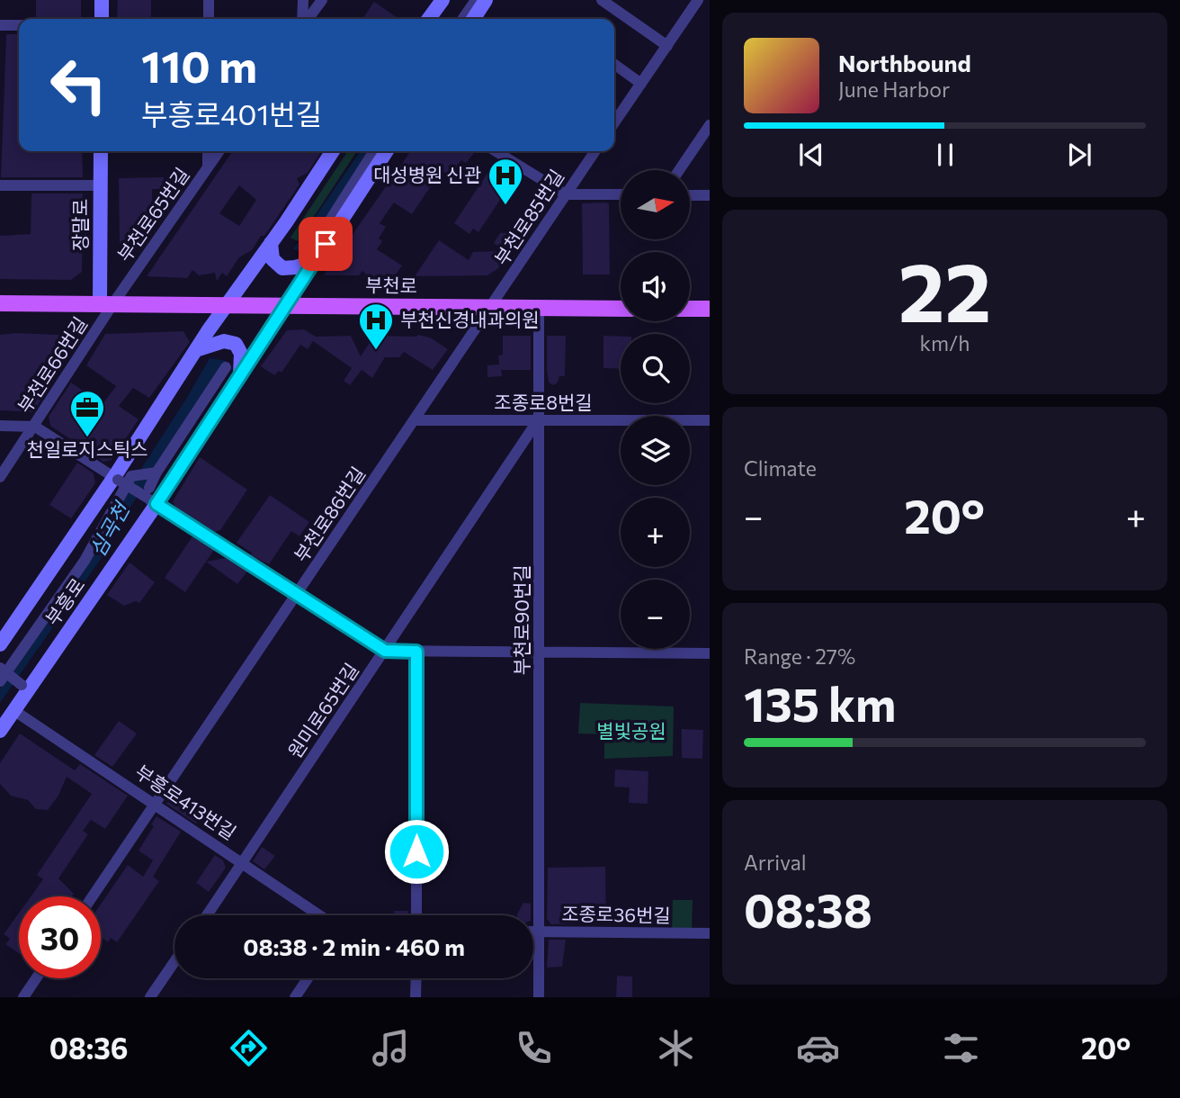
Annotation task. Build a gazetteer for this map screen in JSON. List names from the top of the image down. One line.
{"streets":{"main road":["부천로"],"street":["부천로65번길","부천로85번길","장말로","부천로66번길","조종로8번길","부천로86번길","부흥로","부천로90번길","원미로65번길","부흥로413번길","조종로36번길"]},"crossings":[["부천로65번길","장말로"],["부천로65번길","부천로"],["부천로65번길","부천로66번길"],["부천로85번길","부천로"],["부천로85번길","부천로86번길"],["장말로","부천로"],["장말로","부천로66번길"],["부천로","부천로66번길"],["부천로","부천로86번길"],["부천로","부흥로"],["부천로","부천로90번길"],["조종로8번길","부천로86번길"],["조종로8번길","부천로90번길"],["조종로8번길","원미로65번길"],["부천로86번길","부흥로413번길"],["부흥로","부흥로413번길"],["부천로90번길","원미로65번길"],["부천로90번길","조종로36번길"],["원미로65번길","부흥로413번길"]],"water":["심곡천"],"parks":["별빛공원"],"places":{"hospital":["대성병원 신관","부천신경내과의원"],"office":["천일로지스틱스"]},"north":"right","page":{"turn":["110 m","부흥로401번길"],"song":["Northbound","June Harbor"],"map_buttons":["+","−"],"tile":[["22","km/h"],"Climate",["Range · 27%","135 km"],["Arrival","08:38"]],"heat":["−","20°","+"],"limit":"30","trip":"08:38 · 2 min · 460 m","tabs":["08:36","20°"]}}
